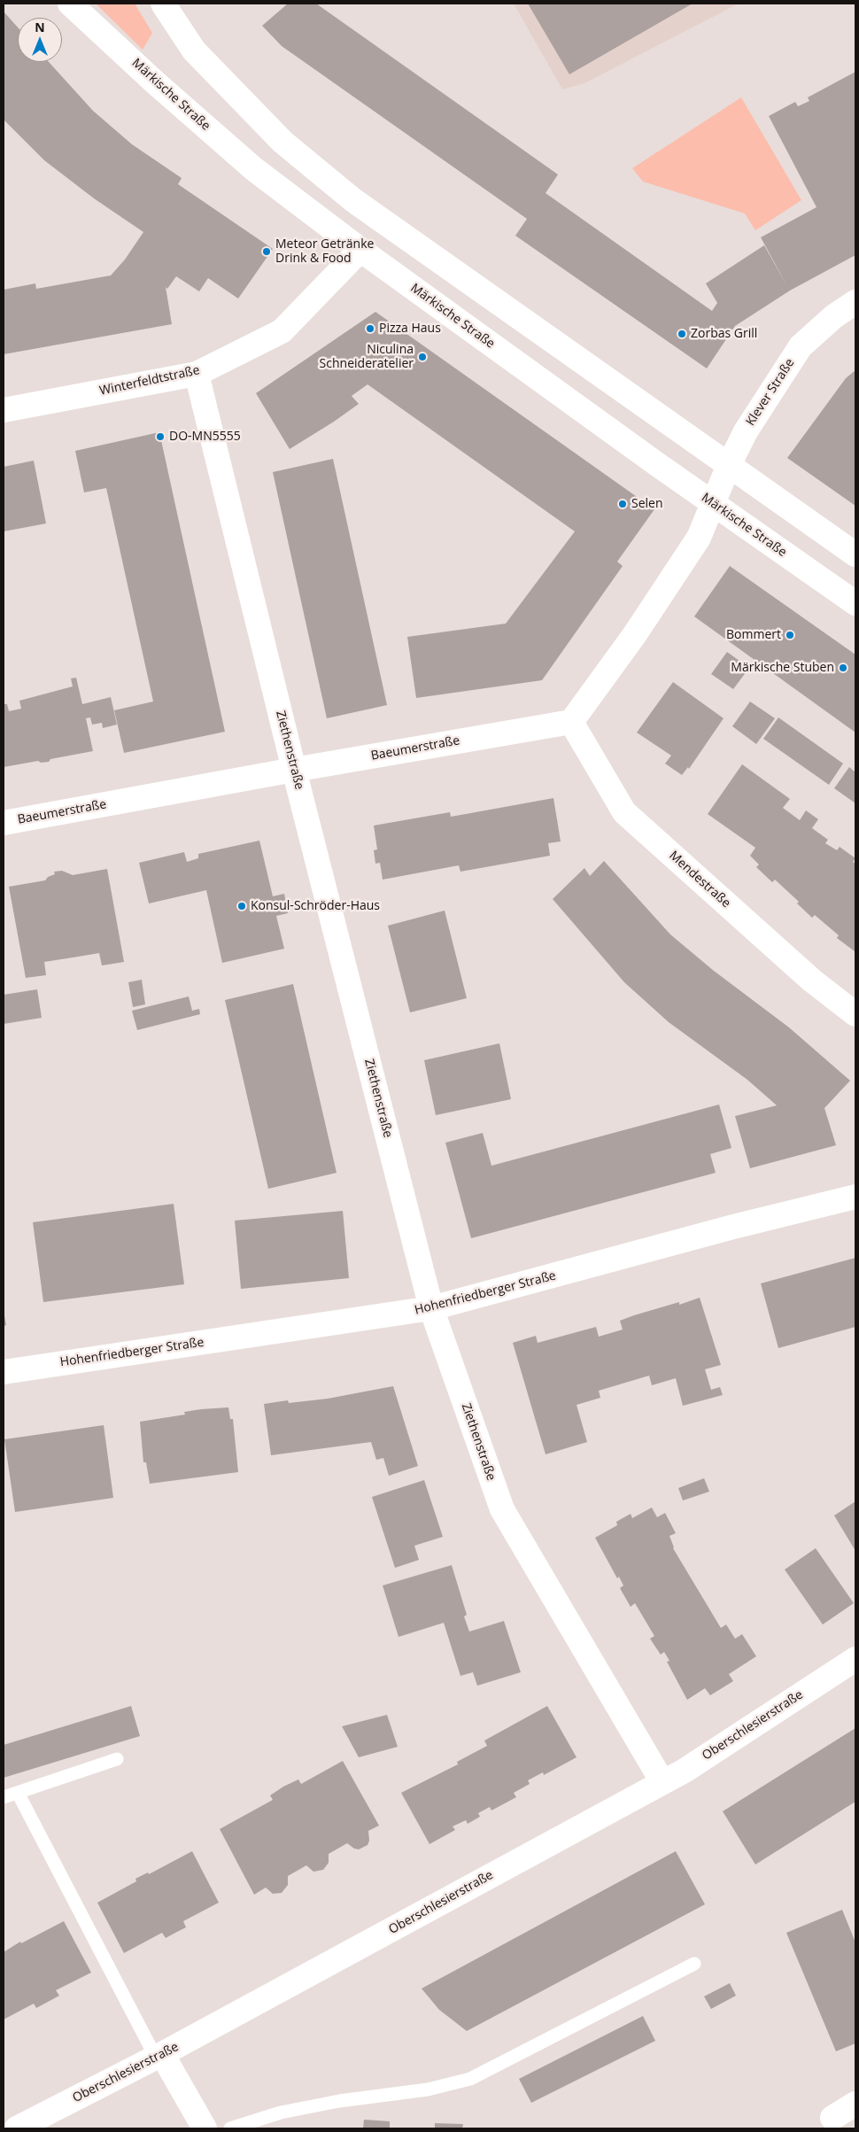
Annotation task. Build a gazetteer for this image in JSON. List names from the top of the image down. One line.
{"streets":{"street":["Märkische Straße","Winterfeldtstraße","Klever Straße","Baeumerstraße","Ziethenstraße","Mendestraße","Hohenfriedberger Straße","Oberschlesierstraße"]},"crossings":[["Märkische Straße","Winterfeldtstraße"],["Märkische Straße","Klever Straße"],["Winterfeldtstraße","Ziethenstraße"],["Baeumerstraße","Ziethenstraße"],["Baeumerstraße","Mendestraße"],["Ziethenstraße","Hohenfriedberger Straße"],["Ziethenstraße","Oberschlesierstraße"]],"places":["Meteor Getränke Drink & Food","Pizza Haus","Zorbas Grill","Niculina Schneideratelier","DO-MN5555","Selen","Bommert","Märkische Stuben","Konsul-Schröder-Haus"],"north":"top"}
